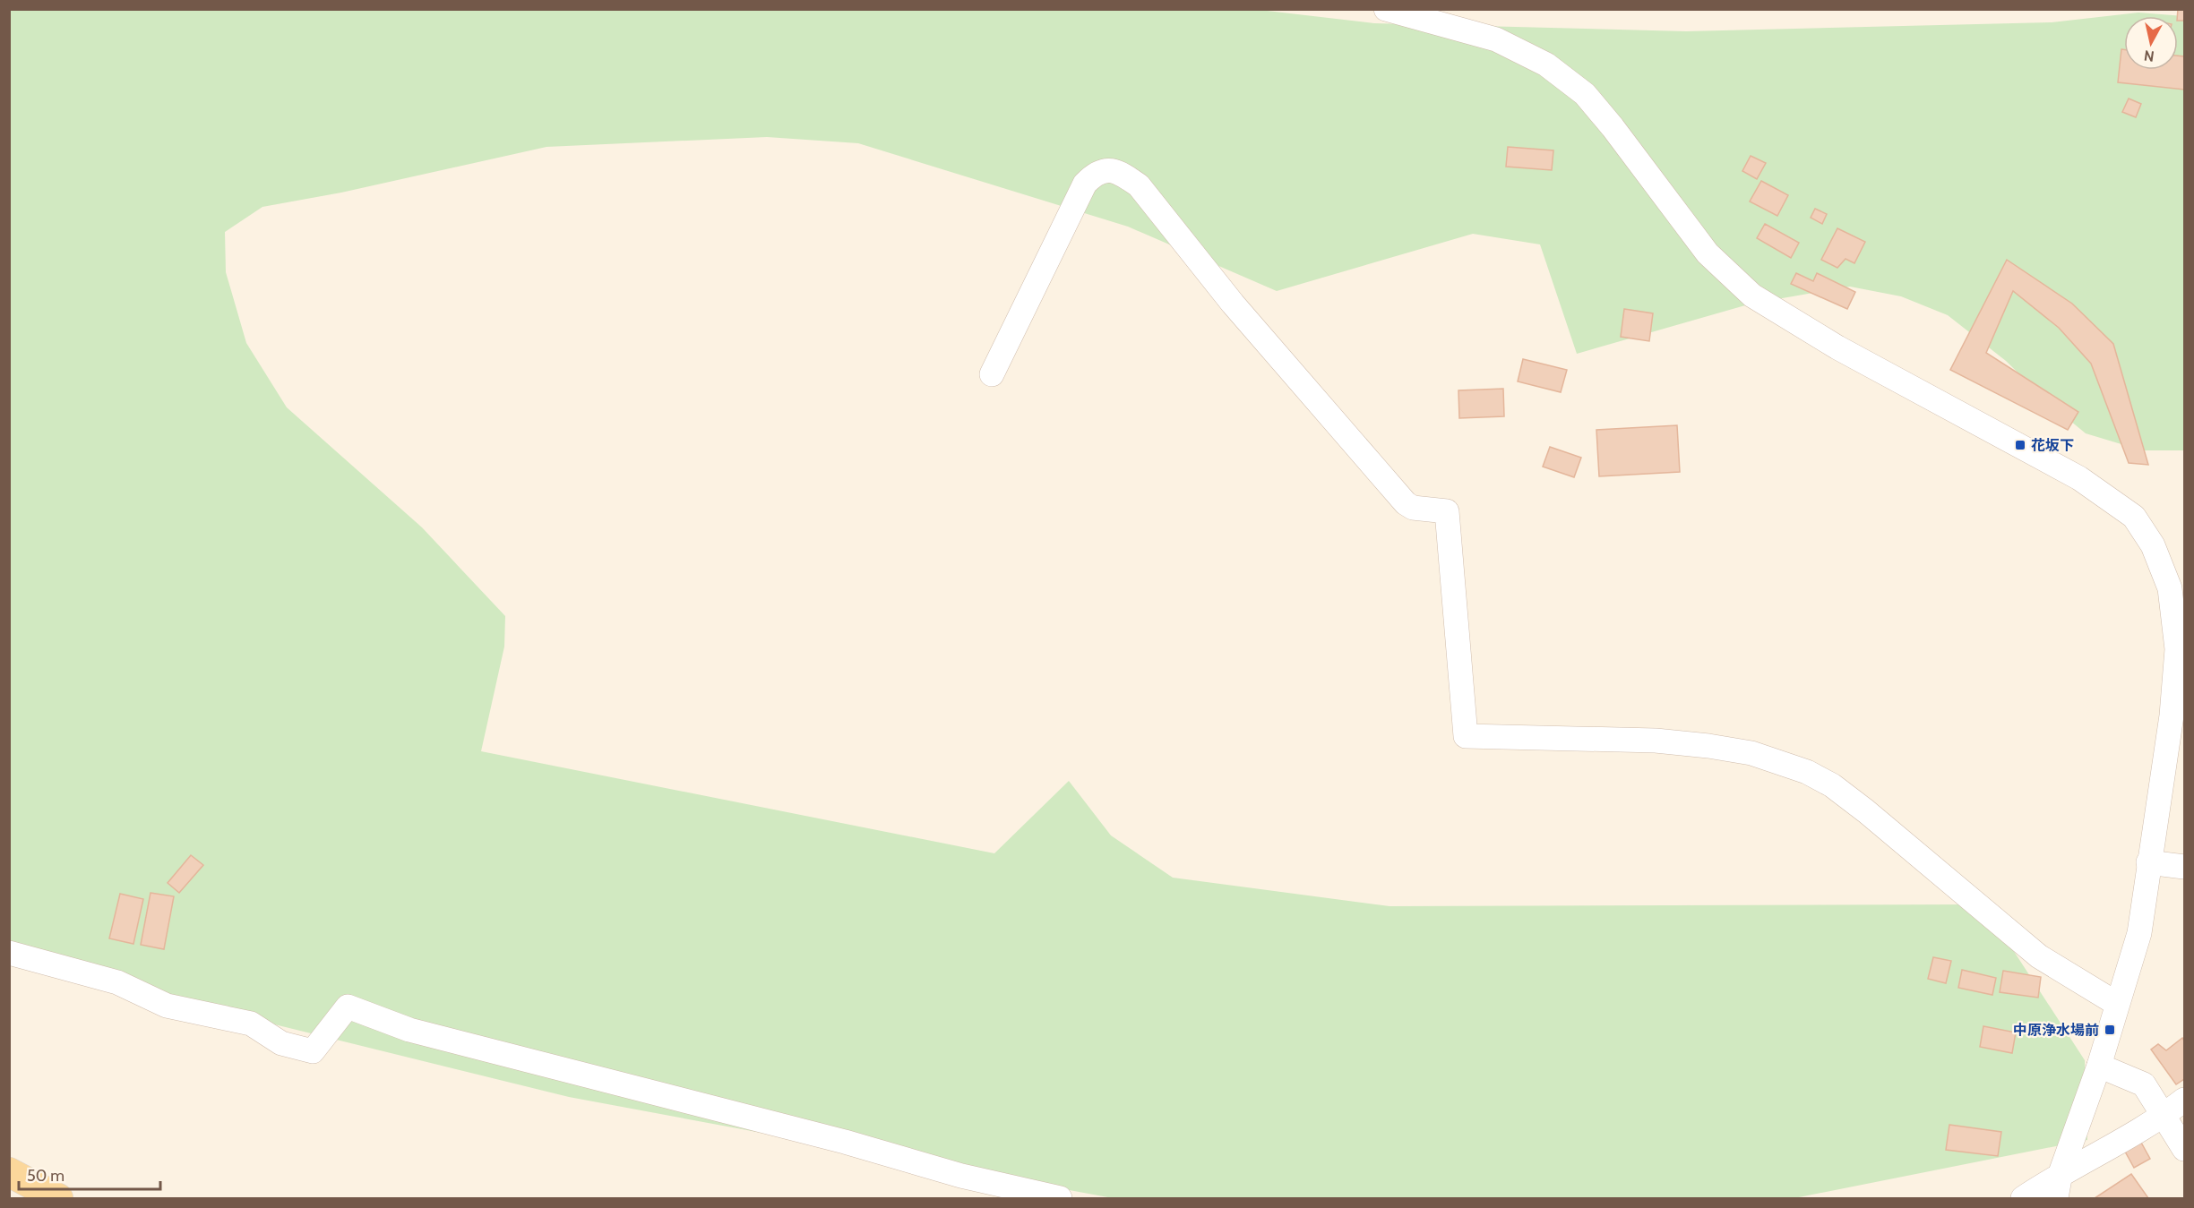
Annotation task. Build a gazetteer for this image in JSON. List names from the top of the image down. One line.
{"places":{"transit":["花坂下","中原浄水場前"]},"scale_bar":"50 m","north":"bottom"}
